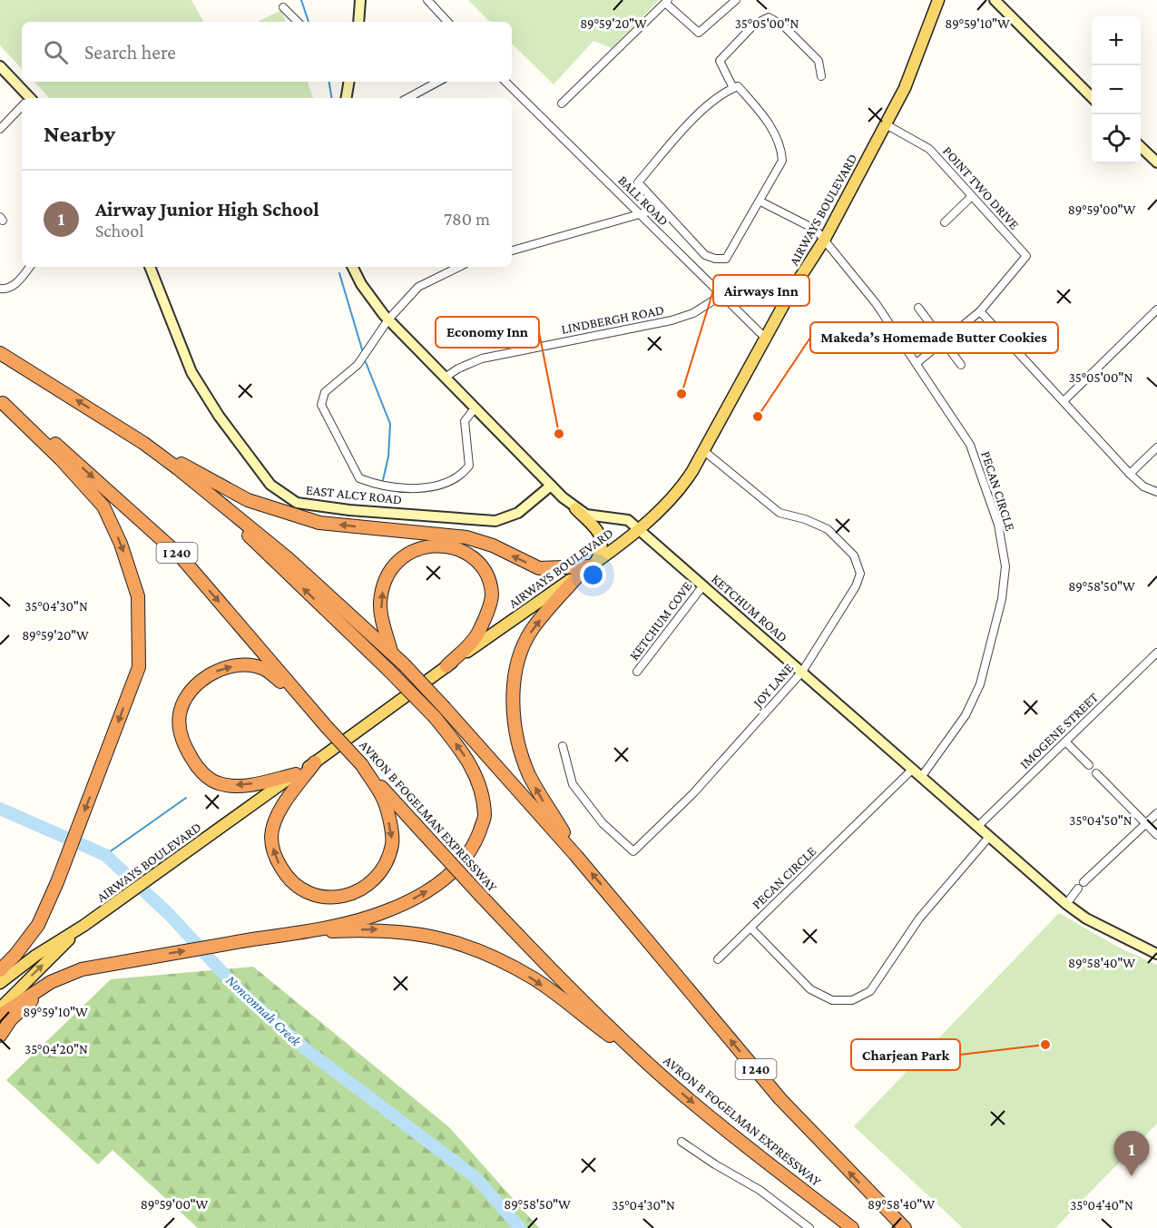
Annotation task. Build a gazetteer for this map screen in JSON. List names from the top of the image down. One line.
{"streets":{"highway":["I 240","AVRON B FOGELMAN EXPRESSWAY"],"main road":["AIRWAYS BOULEVARD","EAST ALCY ROAD","KETCHUM ROAD"],"street":["POINT TWO DRIVE","BALL ROAD","LINDBERGH ROAD","PECAN CIRCLE","KETCHUM COVE","JOY LANE","IMOGENE STREET"]},"crossings":[["POINT TWO DRIVE","AIRWAYS BOULEVARD"],["BALL ROAD","AIRWAYS BOULEVARD"],["BALL ROAD","LINDBERGH ROAD"],["AIRWAYS BOULEVARD","PECAN CIRCLE"],["AIRWAYS BOULEVARD","KETCHUM ROAD"],["AIRWAYS BOULEVARD","JOY LANE"],["LINDBERGH ROAD","KETCHUM ROAD"],["PECAN CIRCLE","KETCHUM ROAD"],["EAST ALCY ROAD","KETCHUM ROAD"],["KETCHUM ROAD","KETCHUM COVE"],["KETCHUM ROAD","JOY LANE"],["KETCHUM ROAD","IMOGENE STREET"]],"water":["Nonconnah Creek"],"places":["Airways Inn","Makeda’s Homemade Butter Cookies","Economy Inn","Charjean Park"],"page":{"map_buttons":["+","−"],"search":"Search here","heading":"Nearby","list":[{"mark":"1","name":"Airway Junior High School","note":"School","value":"780 m"}],"pins":"1"},"coordinates":["35°05'00\"N","89°59'20\"W","89°59'10\"W","89°59'00\"W","89°58'50\"W","35°04'30\"N","35°04'50\"N","89°58'40\"W","35°04'20\"N","35°04'40\"N"]}
